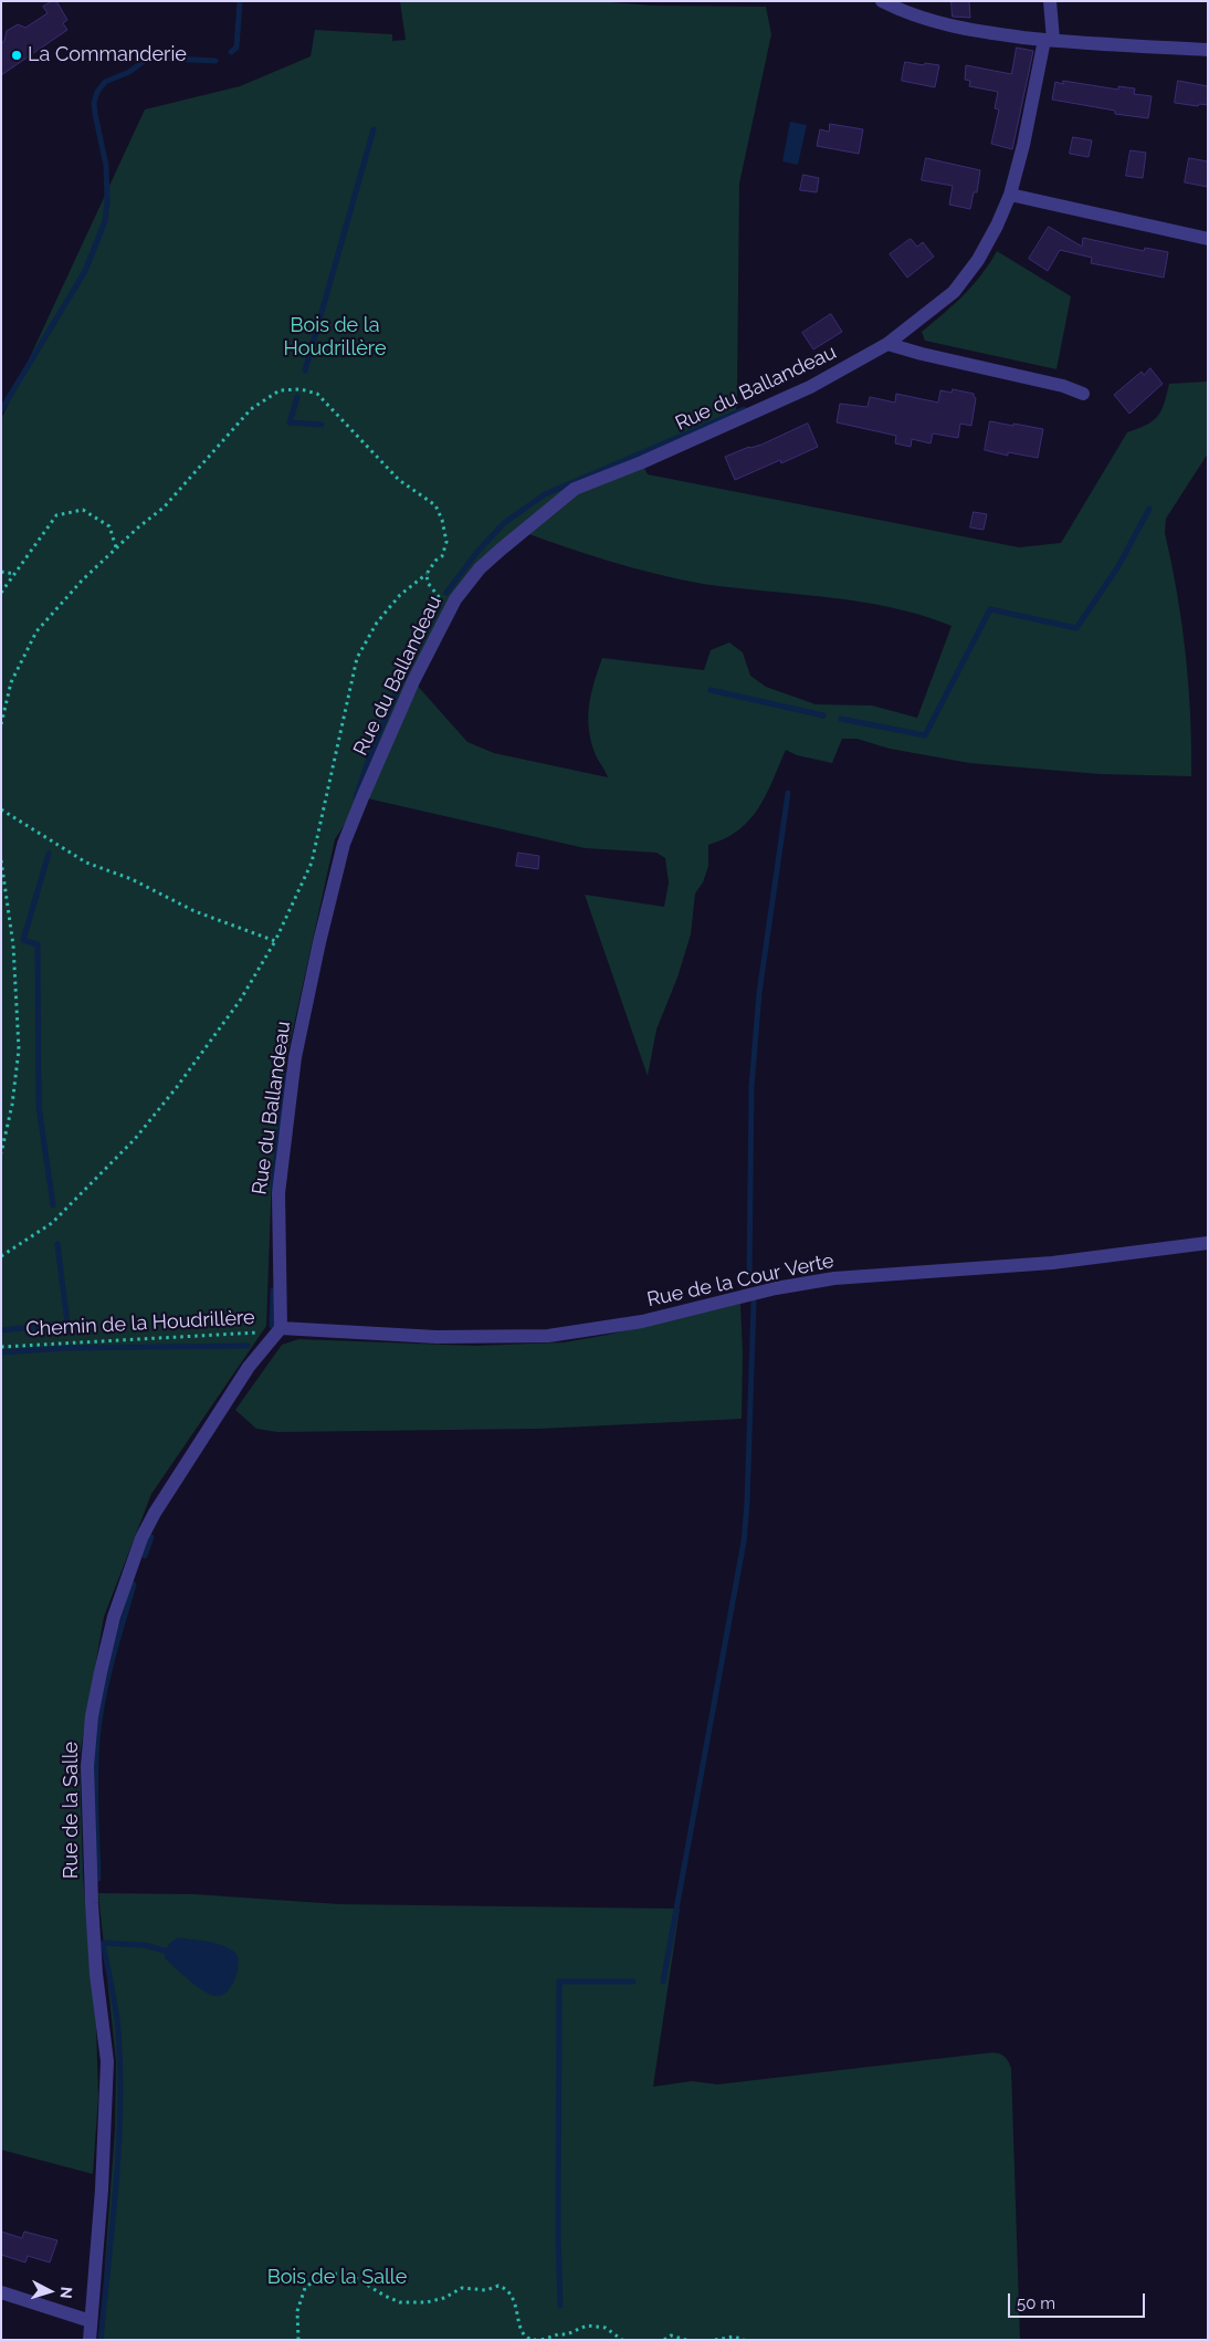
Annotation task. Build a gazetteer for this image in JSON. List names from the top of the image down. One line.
{"streets":{"street":["Rue du Ballandeau","Rue de la Cour Verte","Rue de la Salle"],"path":["Chemin de la Houdrillère"]},"crossings":[["Rue du Ballandeau","Rue de la Cour Verte"],["Rue du Ballandeau","Chemin de la Houdrillère"],["Rue du Ballandeau","Rue de la Salle"],["Rue de la Cour Verte","Chemin de la Houdrillère"],["Rue de la Cour Verte","Rue de la Salle"],["Chemin de la Houdrillère","Rue de la Salle"]],"parks":["Bois de la Houdrillère","Bois de la Salle"],"places":["La Commanderie"],"scale_bar":"50 m","north":"right"}
